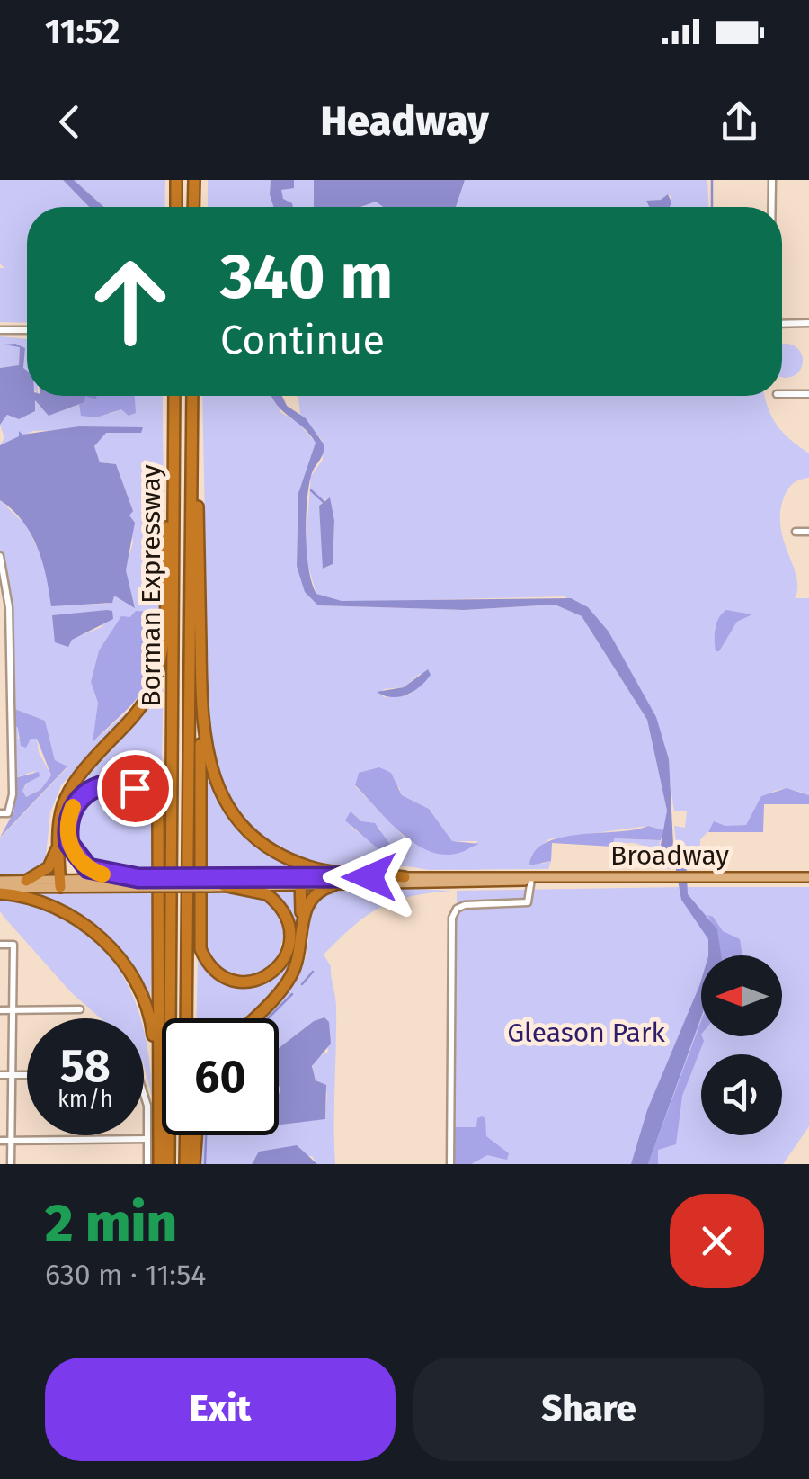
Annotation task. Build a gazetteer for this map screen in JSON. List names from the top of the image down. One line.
{"streets":{"highway":["Borman Expressway"],"main road":["Broadway"]},"parks":["Gleason Park"],"north":"left","page":{"status":"11:52","header":"Headway","turn":["340 m","Continue"],"speed":"58 km/h","limit":"60","heading":["2 min","630 m · 11:54"],"buttons":["Exit","Share"]}}
